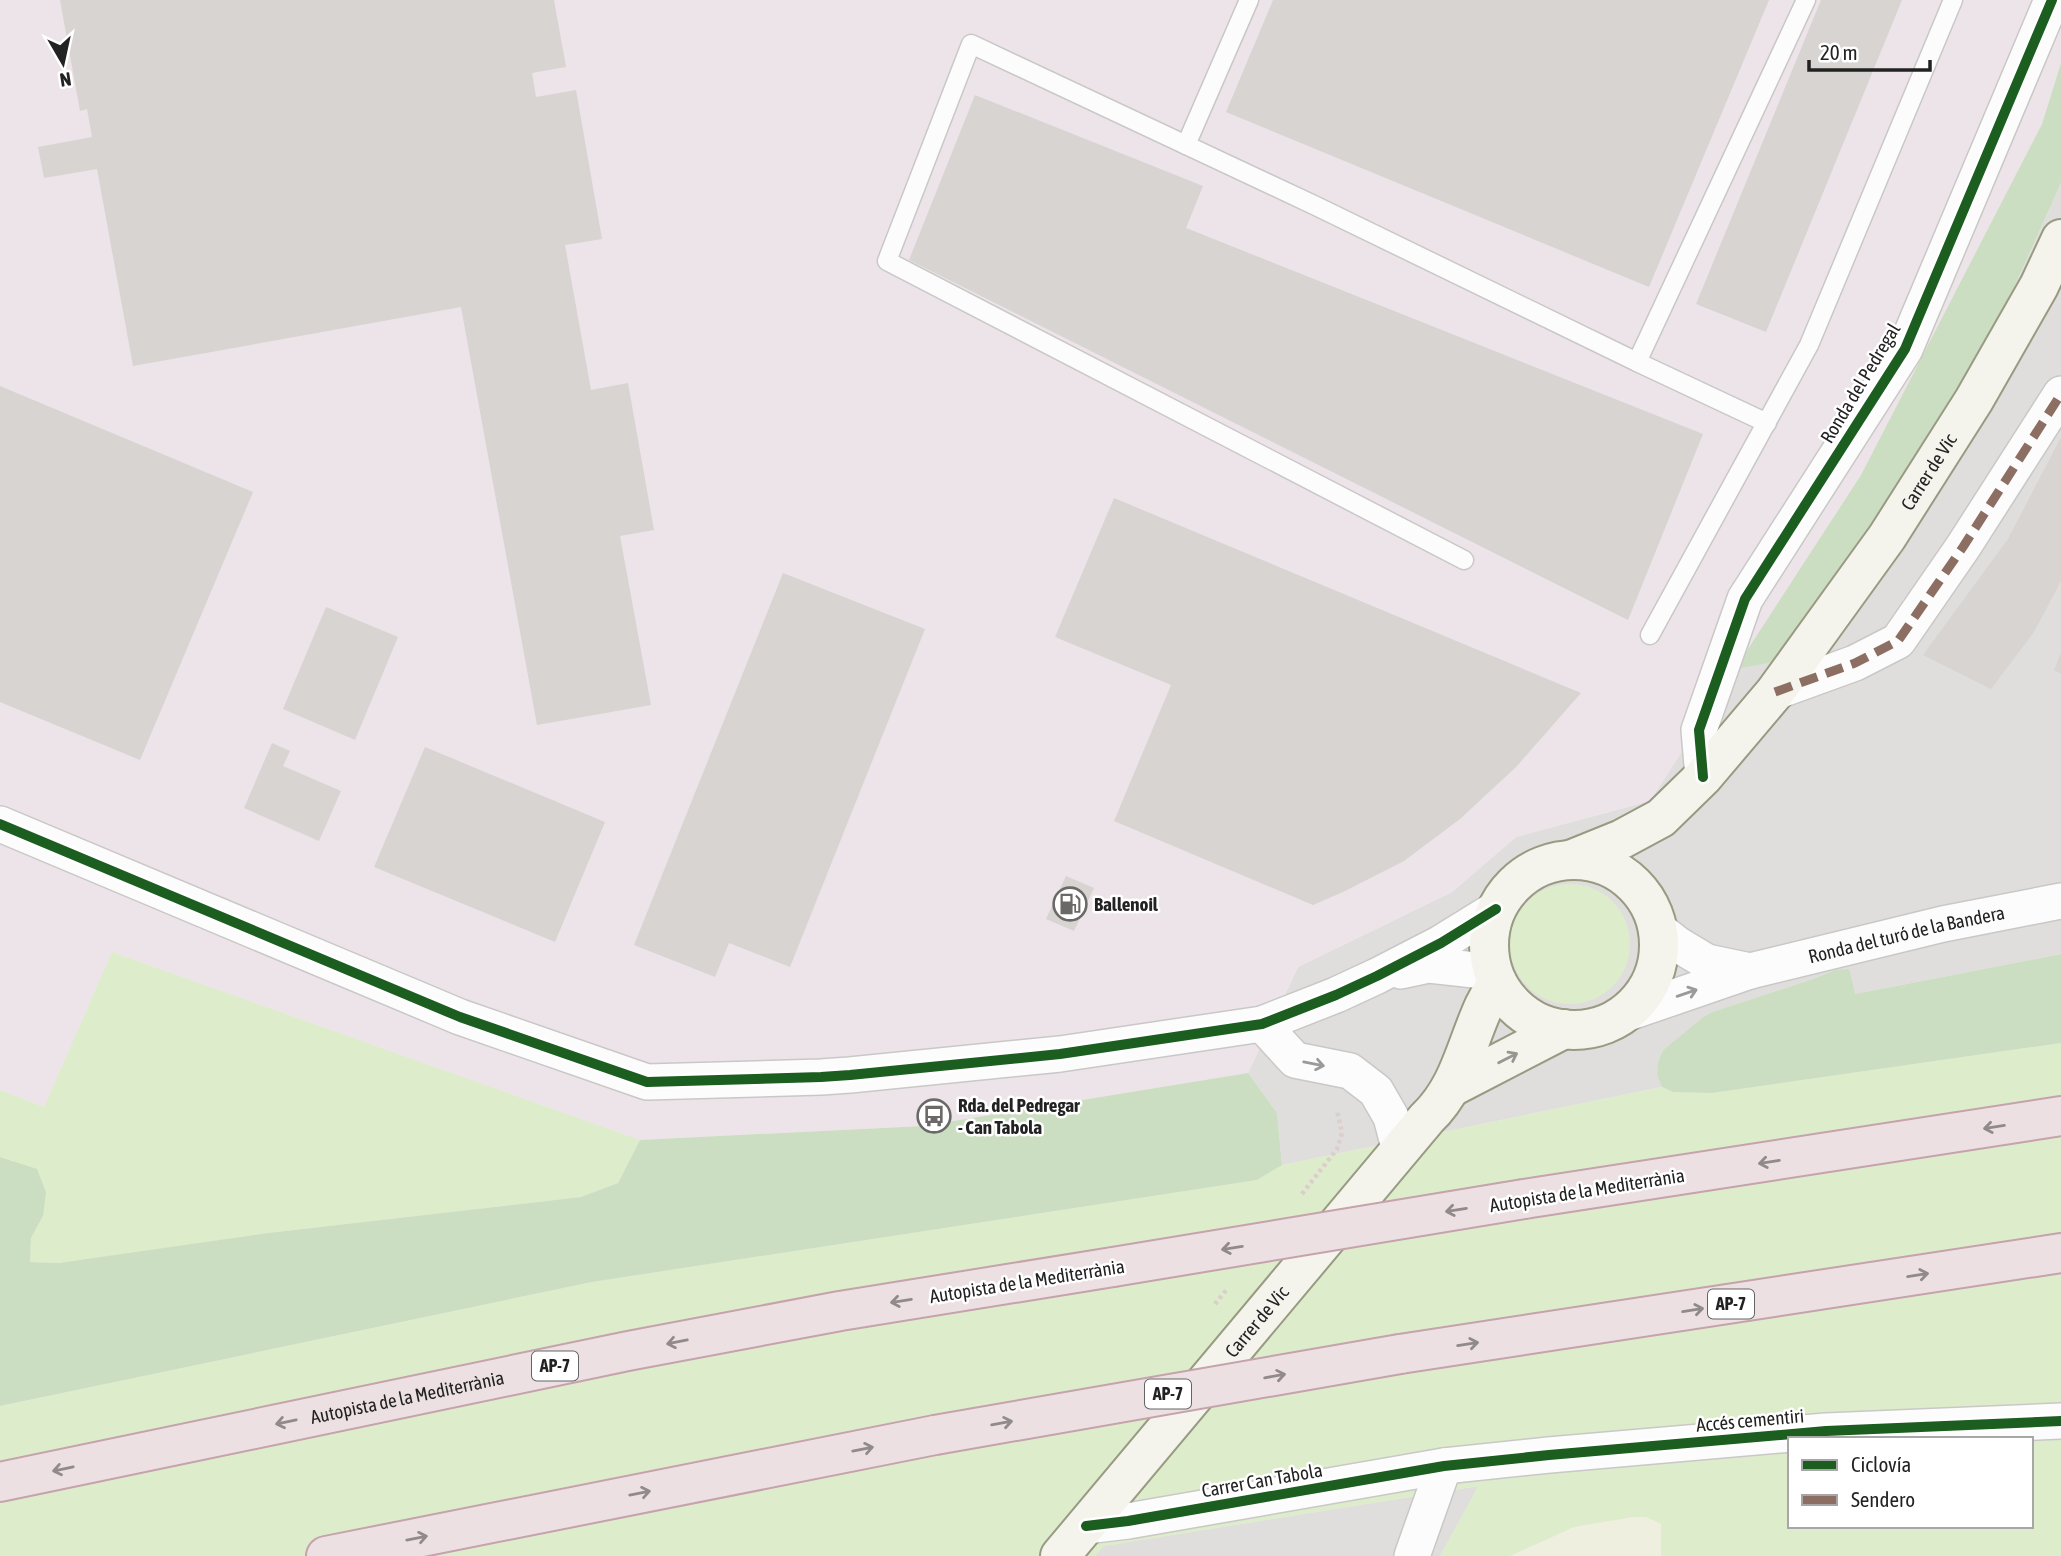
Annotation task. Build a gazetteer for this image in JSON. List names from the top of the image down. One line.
{"streets":{"highway":["Autopista de la Mediterrània","AP-7"],"street":["Ronda del Pedregal","Carrer de Vic","Ronda del turó de la Bandera","Accés cementiri","Carrer Can Tabola"]},"crossings":[["Ronda del Pedregal","Carrer de Vic"],["Carrer de Vic","Ronda del turó de la Bandera"],["Carrer de Vic","Carrer Can Tabola"],["Accés cementiri","Carrer Can Tabola"]],"places":{"fuel station":["Ballenoil"],"bus stop":["Rda. del Pedregar - Can Tabola"]},"legend":["Ciclovía","Sendero"],"scale_bar":"20 m","north":"bottom"}
